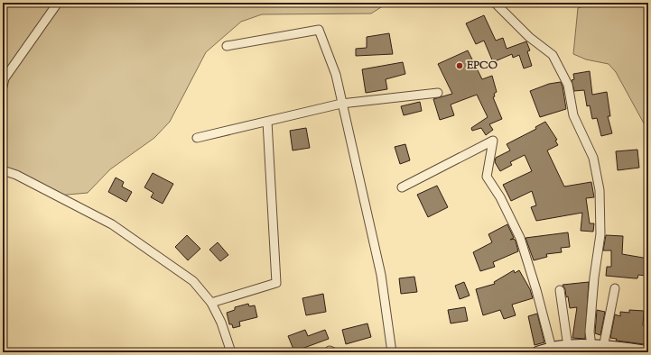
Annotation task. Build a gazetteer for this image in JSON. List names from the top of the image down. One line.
{"places":["EPCO"]}
